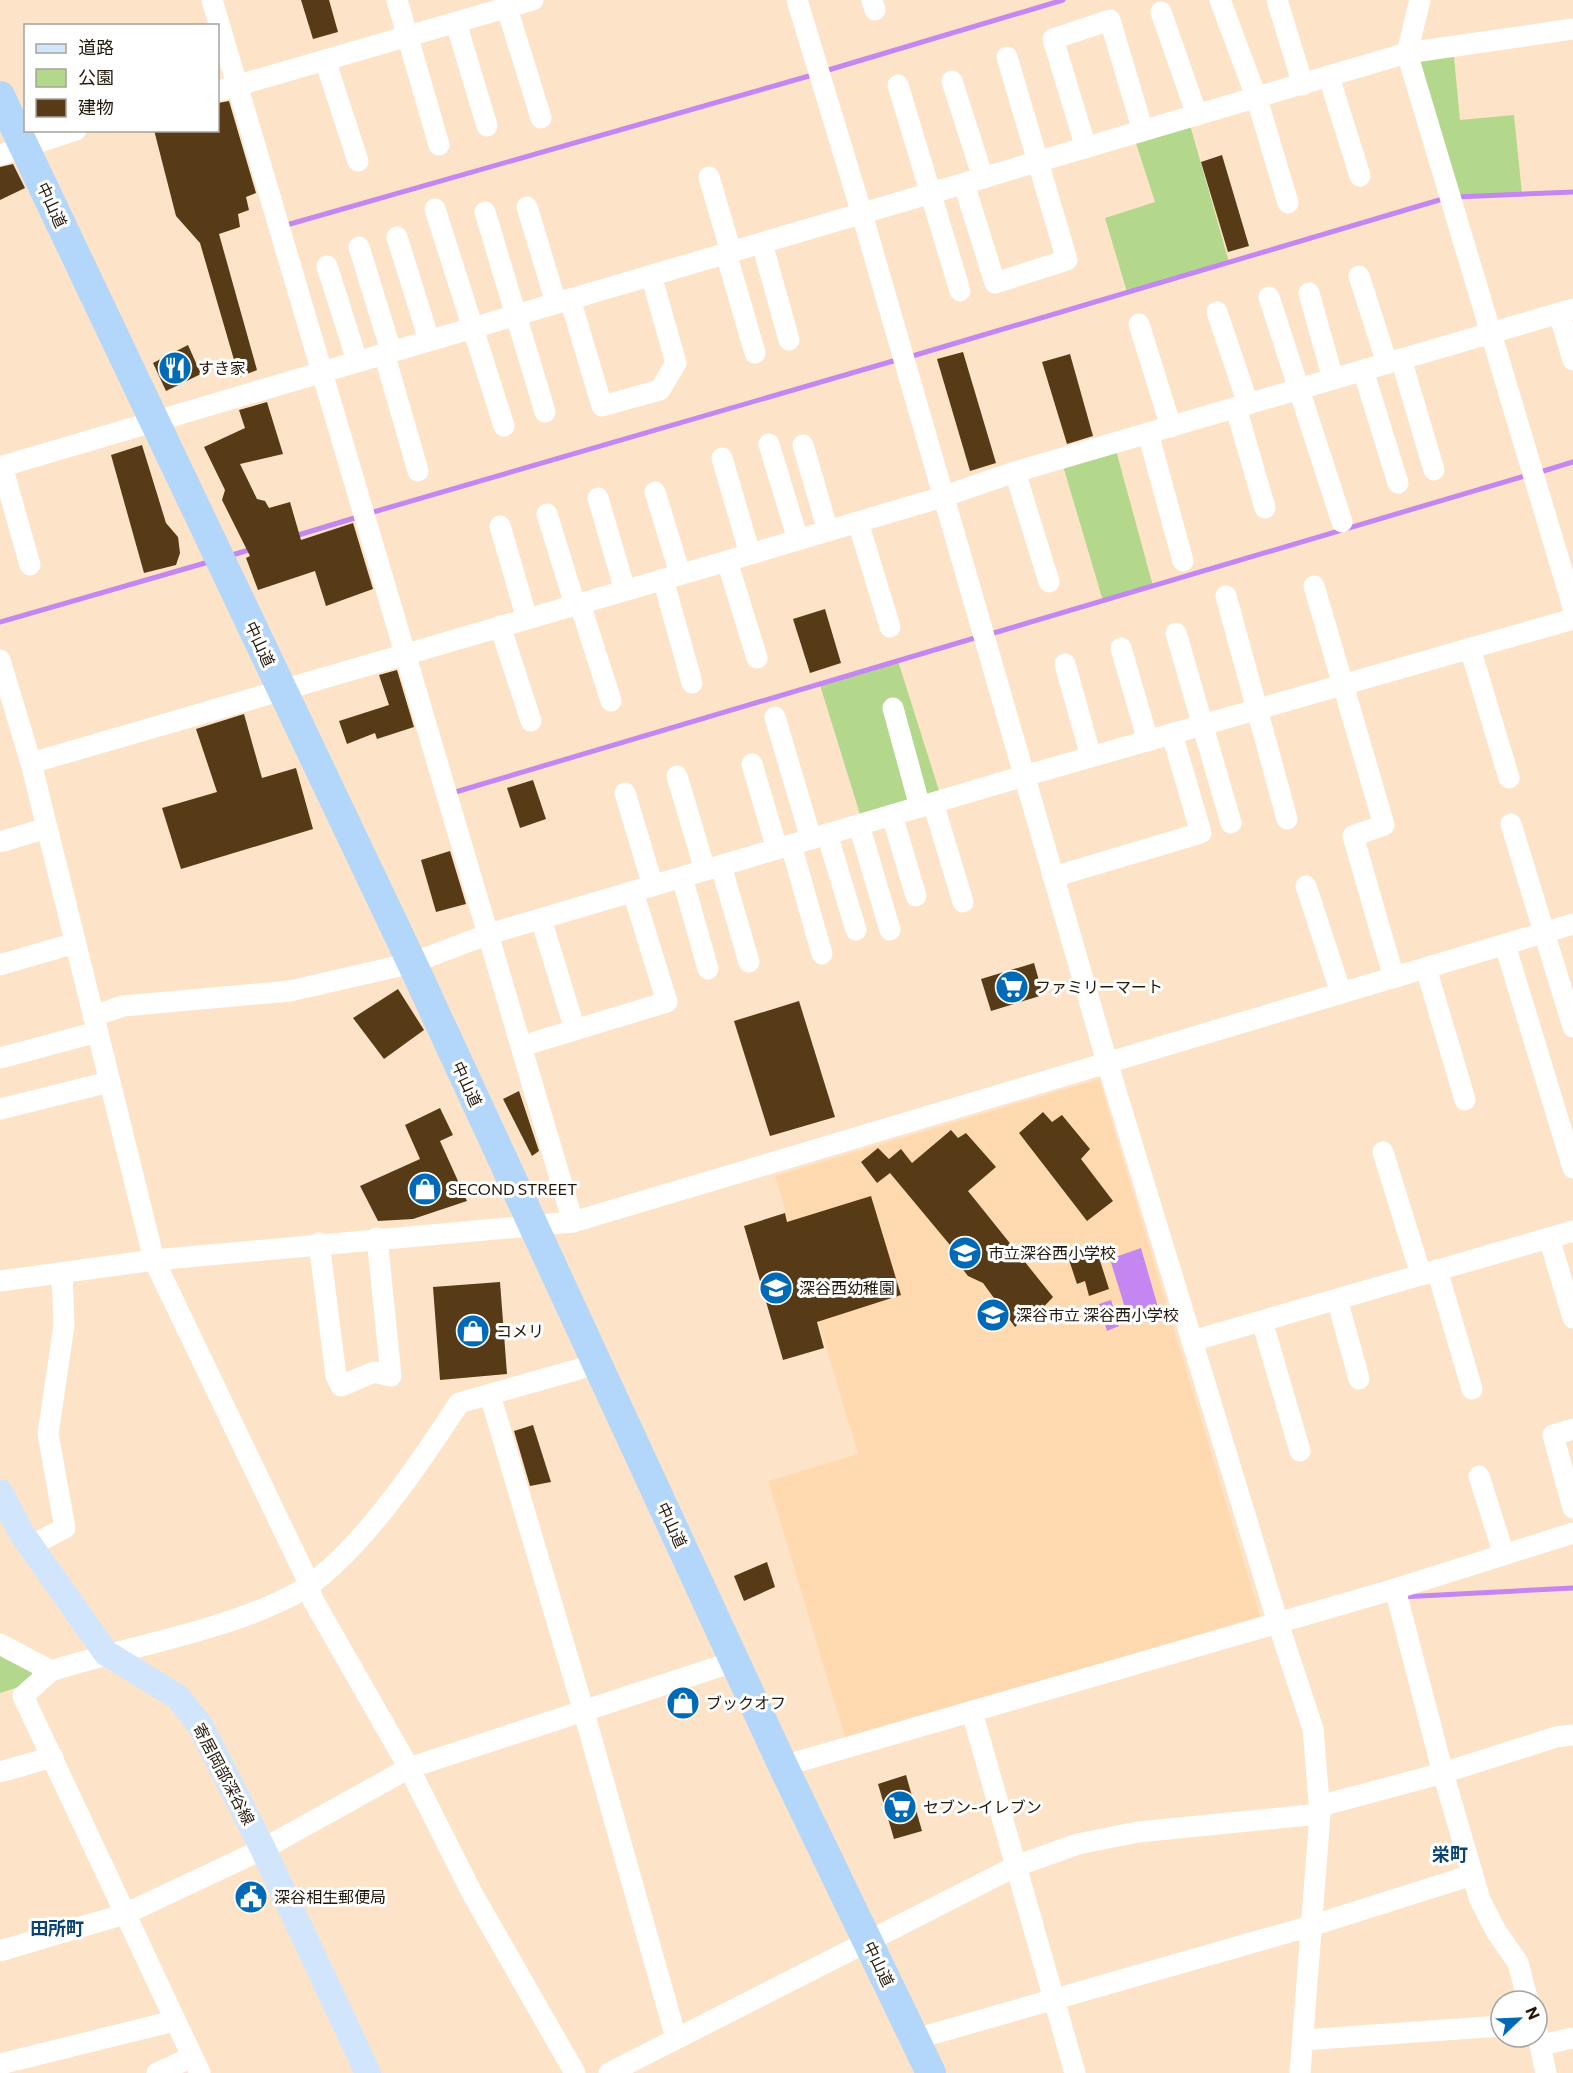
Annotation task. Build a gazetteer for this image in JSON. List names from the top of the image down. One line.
{"streets":{"highway":["中山道"],"main road":["寄居岡部深谷線"]},"districts":["栄町","田所町"],"places":{"restaurant":["すき家"],"supermarket":["ファミリーマート","セブン-イレブン"],"shop":["SECOND STREET","コメリ","ブックオフ"],"school or university":["市立深谷西小学校","深谷西幼稚園","深谷市立 深谷西小学校"],"public building":["深谷相生郵便局"]},"legend":["道路","公園","建物"],"north":"top right"}
